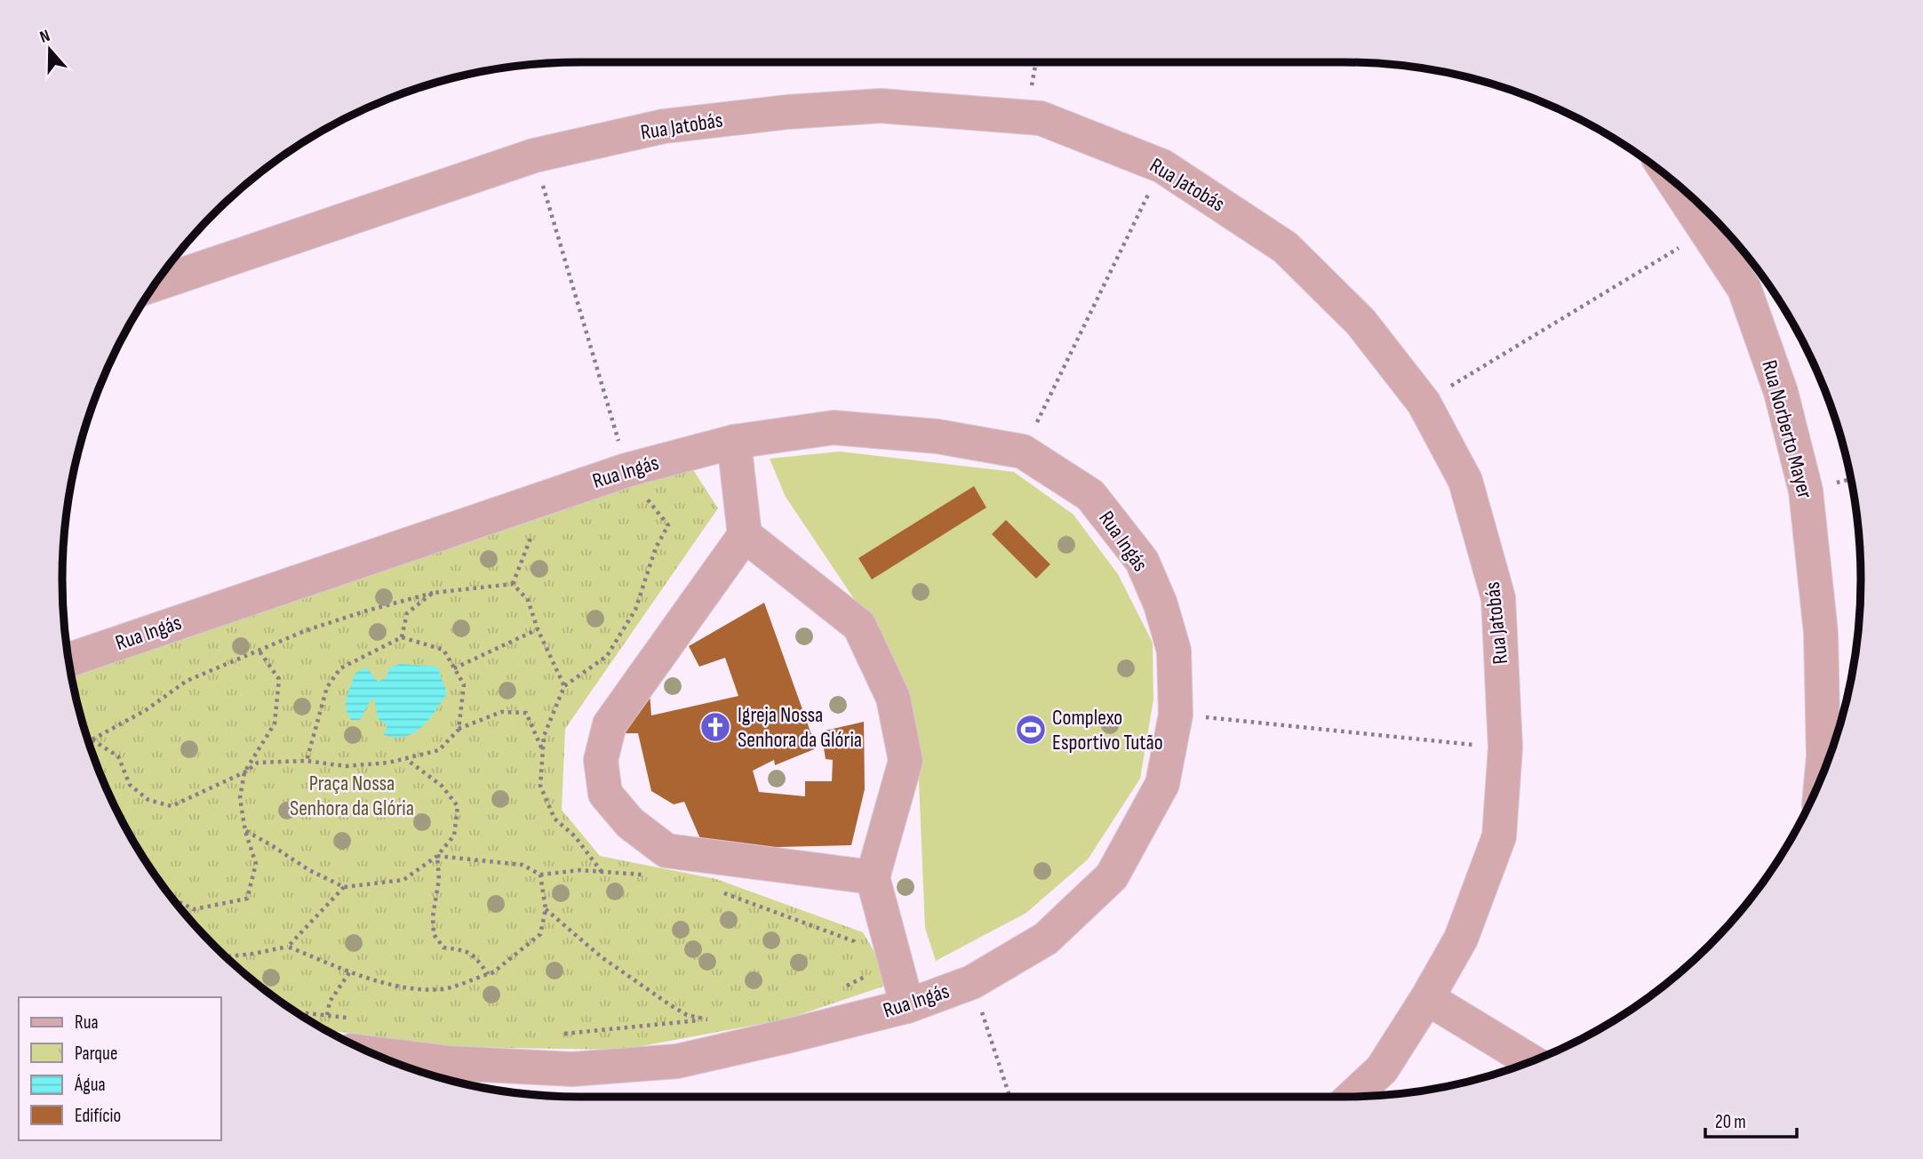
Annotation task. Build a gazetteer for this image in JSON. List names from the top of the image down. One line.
{"streets":{"street":["Rua Jatobás","Rua Norberto Mayer","Rua Ingás"]},"parks":["Praça Nossa Senhora da Glória"],"places":{"church":["Igreja Nossa Senhora da Glória"],"sports":["Complexo Esportivo Tutão"]},"legend":["Rua","Parque","Água","Edifício"],"scale_bar":"20 m","north":"top"}
